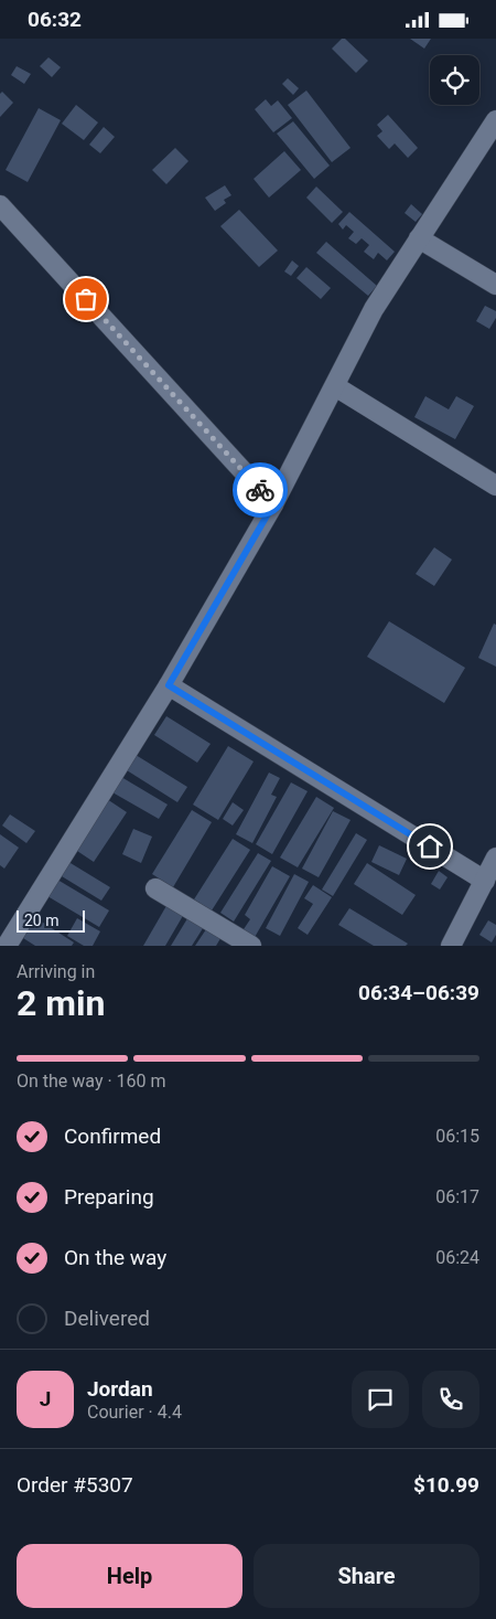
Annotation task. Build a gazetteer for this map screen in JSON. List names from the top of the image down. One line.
{"scale_bar":"20 m","page":{"status":"06:32","scale":"20 m","heading":["2 min","Arriving in","06:34–06:39"],"panel":["Jordan","Courier · 4.4","Order #5307","$10.99"],"bar":"On the way · 160 m","list":[["Confirmed","06:15"],["Preparing","06:17"],["On the way","06:24"],"Delivered"],"round":"J","buttons":["Help","Share"]}}
